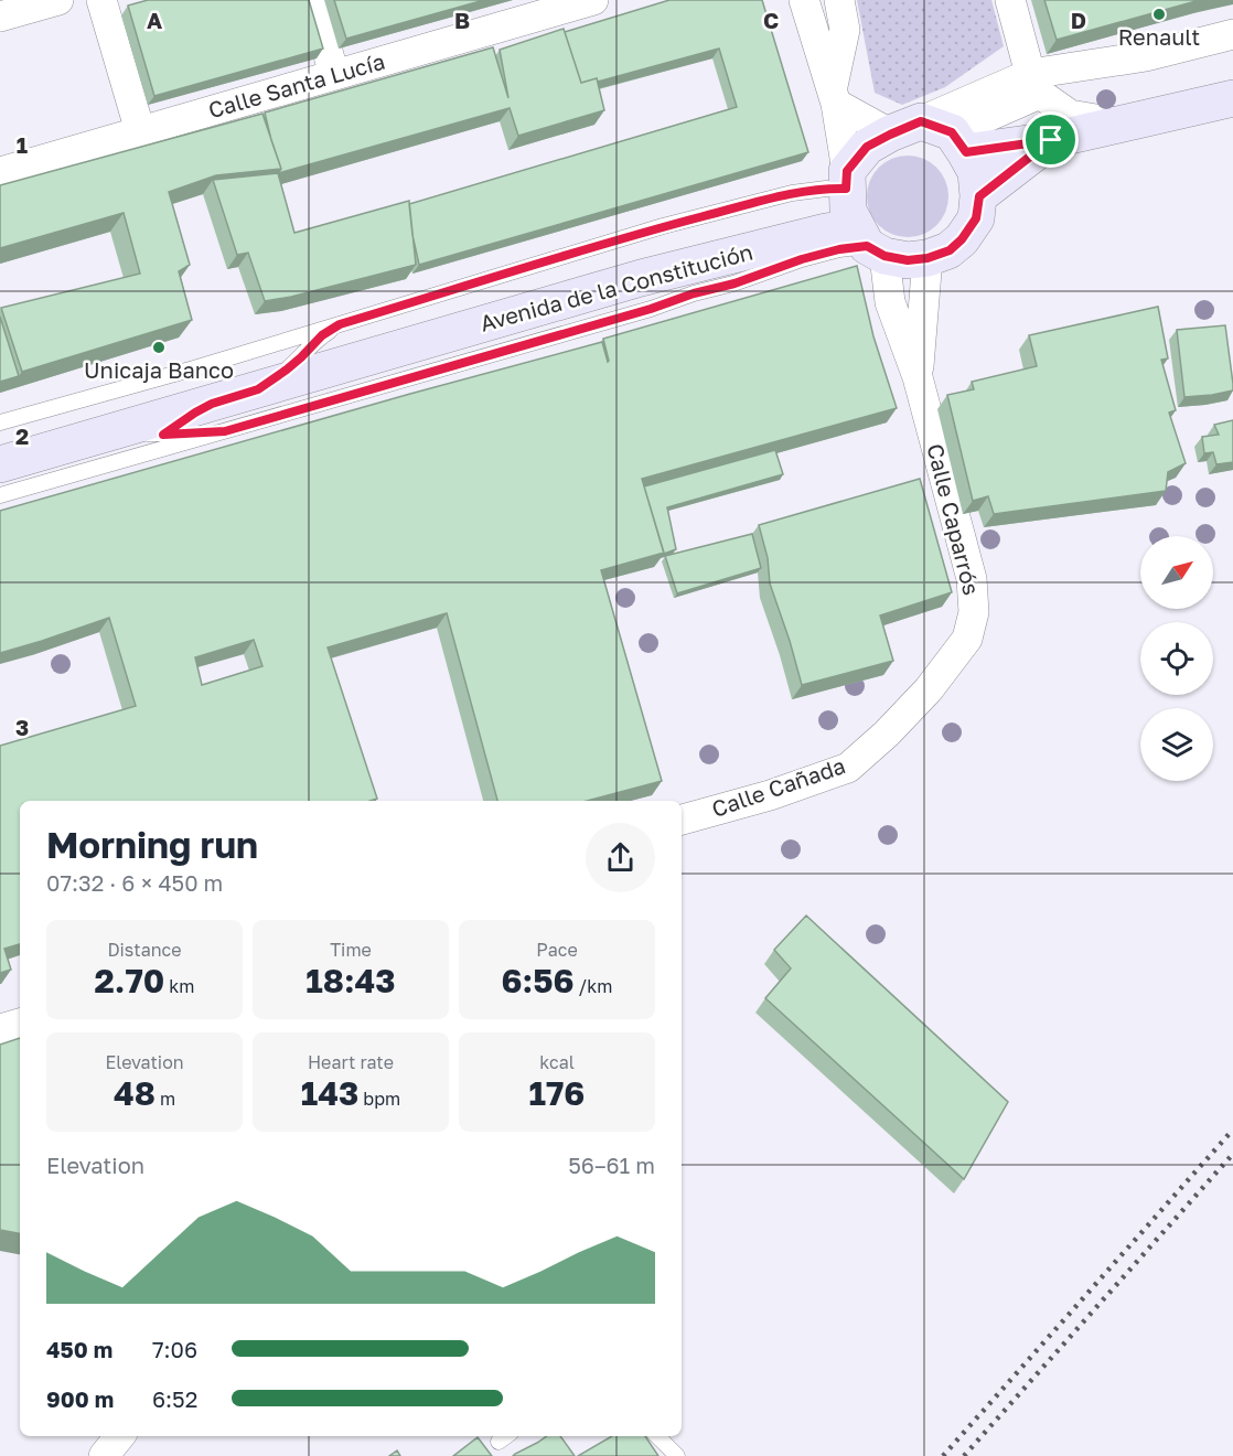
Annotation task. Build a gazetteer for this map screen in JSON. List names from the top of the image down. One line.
{"streets":{"main road":["Avenida de la Constitución"],"street":["Calle Santa Lucía","Calle Caparrós","Calle Cañada"]},"crossings":[["Avenida de la Constitución","Calle Caparrós"],["Calle Caparrós","Calle Cañada"]],"places":["Renault","Unicaja Banco"],"north":"top right","page":{"heading":["Morning run","07:32 · 6 × 450 m"],"stats":[["Distance","2.70 km"],["Time","18:43"],["Pace","6:56 /km"],["Elevation","48 m"],["Heart rate","143 bpm"],["kcal","176"]],"chart":["Elevation","56–61 m"],"list":[{"name":"450 m","note":"7:06"},{"name":"900 m","note":"6:52"}]},"grid":{"columns":["A","B","C","D"],"rows":["1","2","3"]}}
